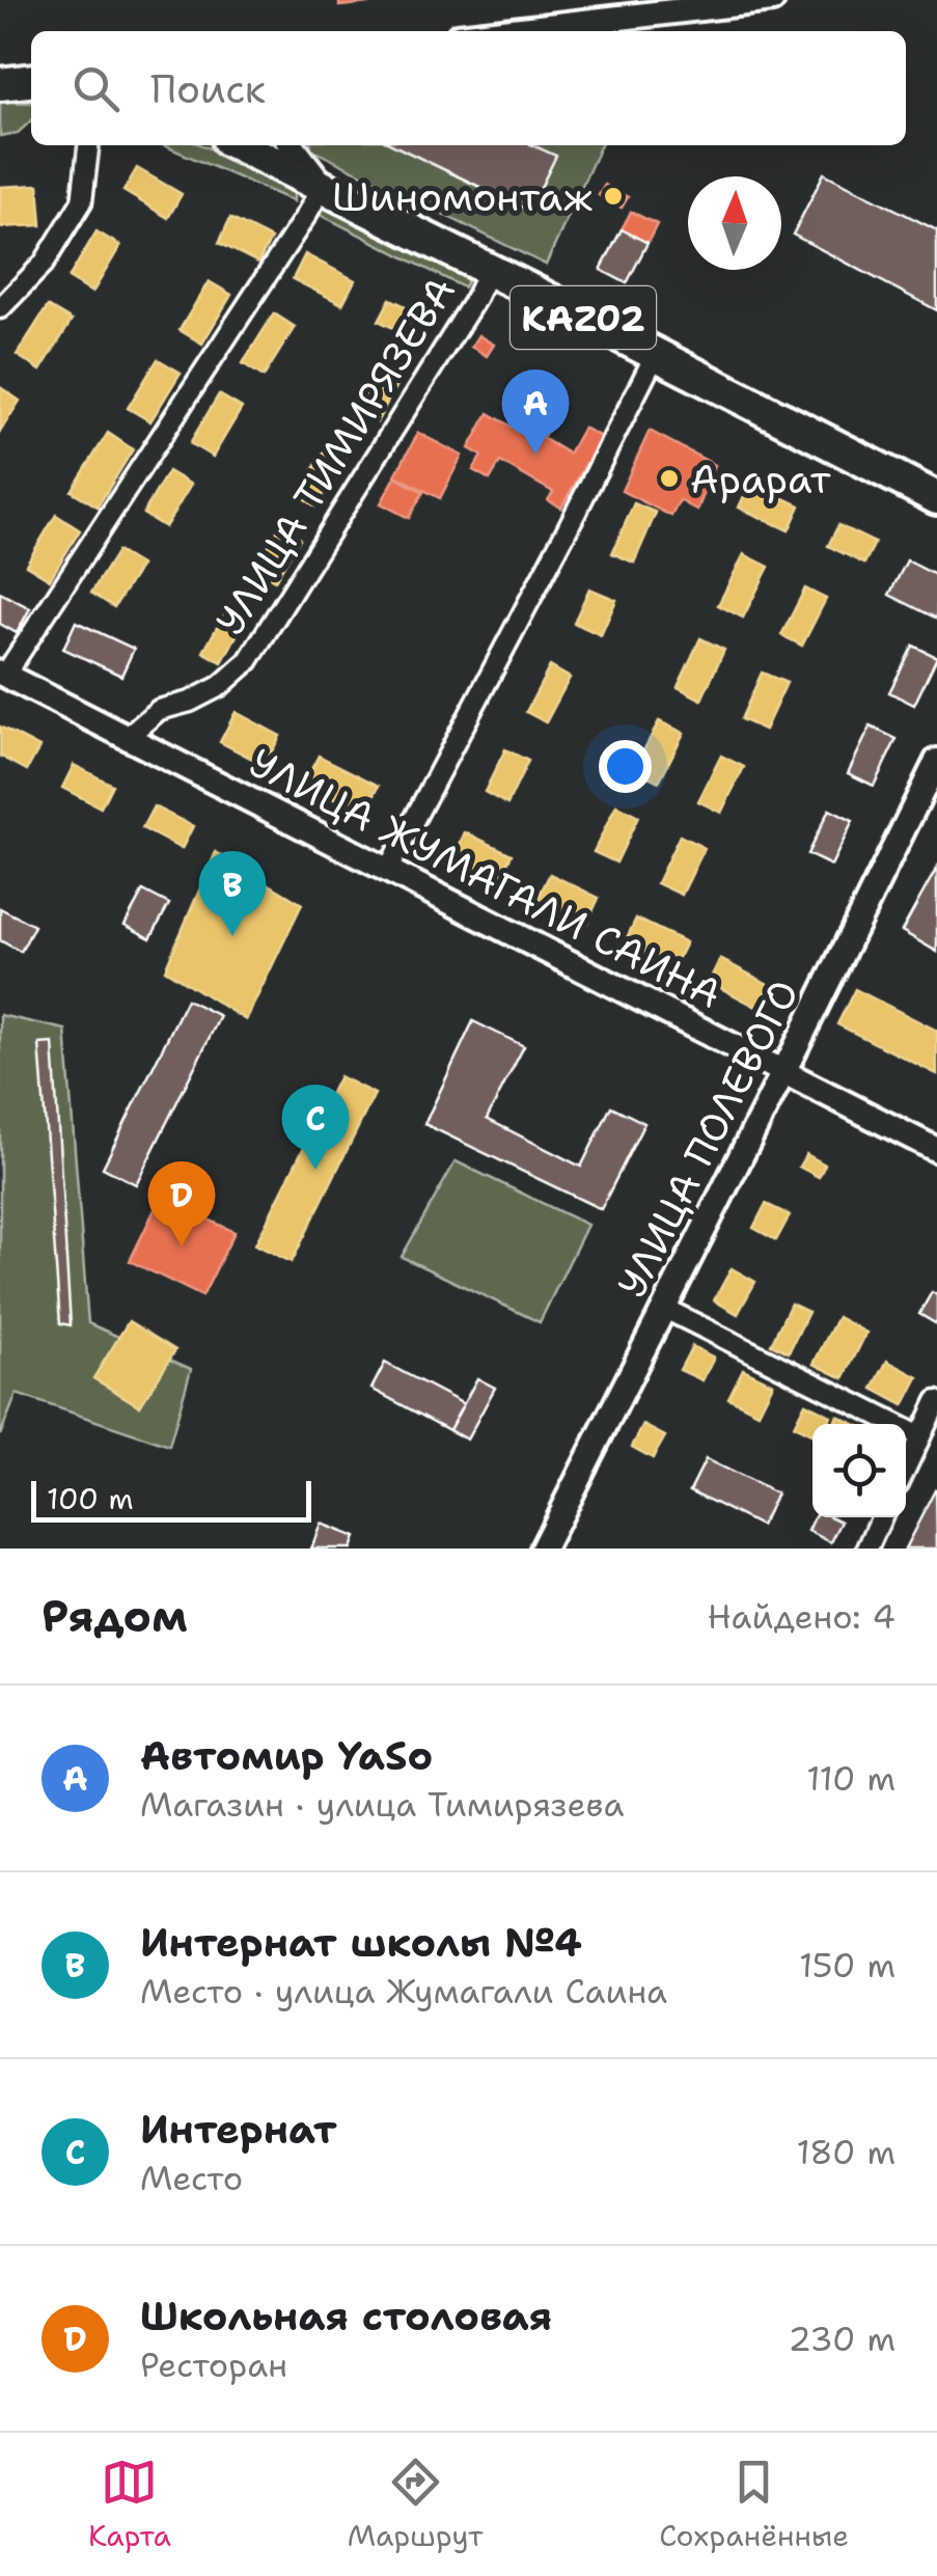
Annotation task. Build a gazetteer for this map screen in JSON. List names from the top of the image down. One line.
{"streets":{"highway":["KАZ02"],"street":["УЛИЦА ТИМИРЯЗЕВА","УЛИЦА ЖУМАГАЛИ САИНА","УЛИЦА ПОЛЕВОГО"]},"crossings":[["KАZ02","УЛИЦА ТИМИРЯЗЕВА"],["УЛИЦА ТИМИРЯЗЕВА","УЛИЦА ЖУМАГАЛИ САИНА"],["УЛИЦА ЖУМАГАЛИ САИНА","УЛИЦА ПОЛЕВОГО"]],"places":["Шиномонтаж","Арарат"],"scale_bar":"100 m","north":"top","page":{"search":"Поиск","pins":["A","B","C","D"],"scale":"100 m","heading":["Рядом","Найдено: 4"],"list":[{"mark":"A","name":"Автомир YaSo","note":"Магазин · улица Тимирязева","value":"110 m"},{"mark":"B","name":"Интернат школы №4","note":"Место · улица Жумагали Саина","value":"150 m"},{"mark":"C","name":"Интернат","note":"Место","value":"180 m"},{"mark":"D","name":"Школьная столовая","note":"Ресторан","value":"230 m"}],"nav":["Карта","Маршрут","Сохранённые"]}}
